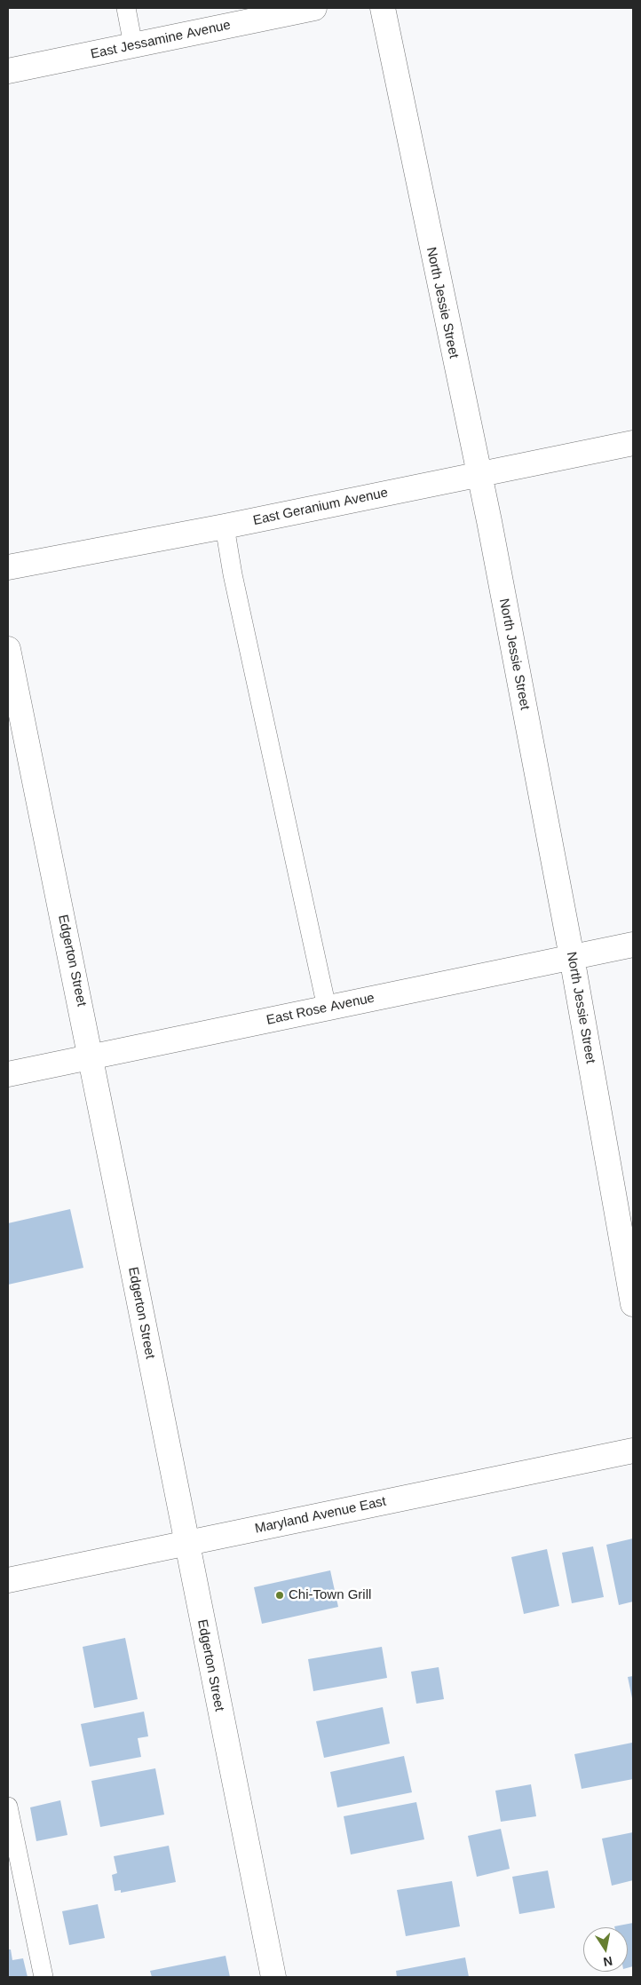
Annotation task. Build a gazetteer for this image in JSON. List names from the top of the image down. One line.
{"streets":{"street":["East Jessamine Avenue","North Jessie Street","East Geranium Avenue","Edgerton Street","East Rose Avenue","Maryland Avenue East"]},"crossings":[["North Jessie Street","East Geranium Avenue"],["North Jessie Street","East Rose Avenue"],["Edgerton Street","East Rose Avenue"],["Edgerton Street","Maryland Avenue East"]],"places":["Chi-Town Grill"],"north":"bottom"}
